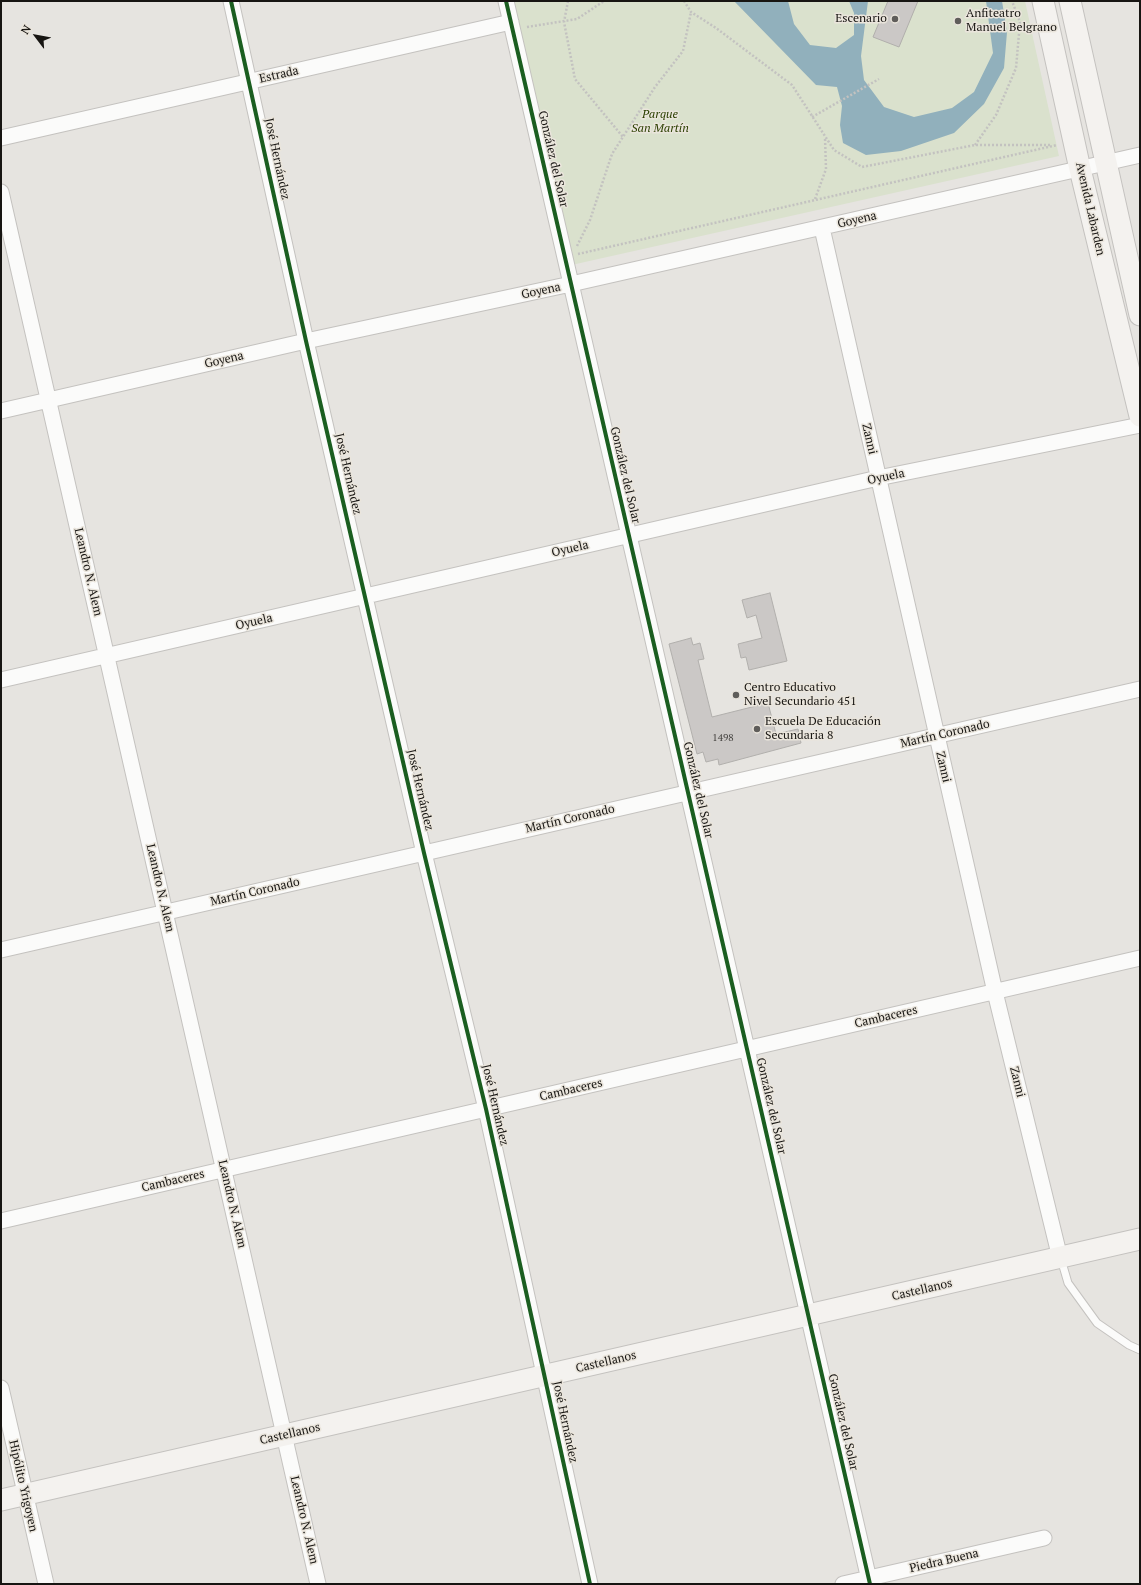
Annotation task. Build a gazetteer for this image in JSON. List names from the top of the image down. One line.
{"streets":{"street":["Estrada","José Hernández","González del Solar","Avenida Labarden","Goyena","Zanni","Oyuela","Leandro N. Alem","Martín Coronado","Cambaceres","Castellanos","Hipólito Yrigoyen","Piedra Buena"]},"crossings":[["Estrada","José Hernández"],["Estrada","González del Solar"],["José Hernández","Goyena"],["José Hernández","Oyuela"],["José Hernández","Martín Coronado"],["José Hernández","Cambaceres"],["José Hernández","Castellanos"],["González del Solar","Goyena"],["González del Solar","Oyuela"],["González del Solar","Martín Coronado"],["González del Solar","Cambaceres"],["González del Solar","Castellanos"],["González del Solar","Piedra Buena"],["Avenida Labarden","Goyena"],["Goyena","Zanni"],["Goyena","Leandro N. Alem"],["Zanni","Oyuela"],["Zanni","Martín Coronado"],["Zanni","Cambaceres"],["Zanni","Castellanos"],["Oyuela","Leandro N. Alem"],["Leandro N. Alem","Martín Coronado"],["Leandro N. Alem","Cambaceres"],["Leandro N. Alem","Castellanos"],["Castellanos","Hipólito Yrigoyen"]],"parks":["Parque San Martín"],"places":["Escenario","Anfiteatro Manuel Belgrano","Centro Educativo Nivel Secundario 451","Escuela De Educación Secundaria 8"],"house_numbers":["1498"],"north":"top left"}
